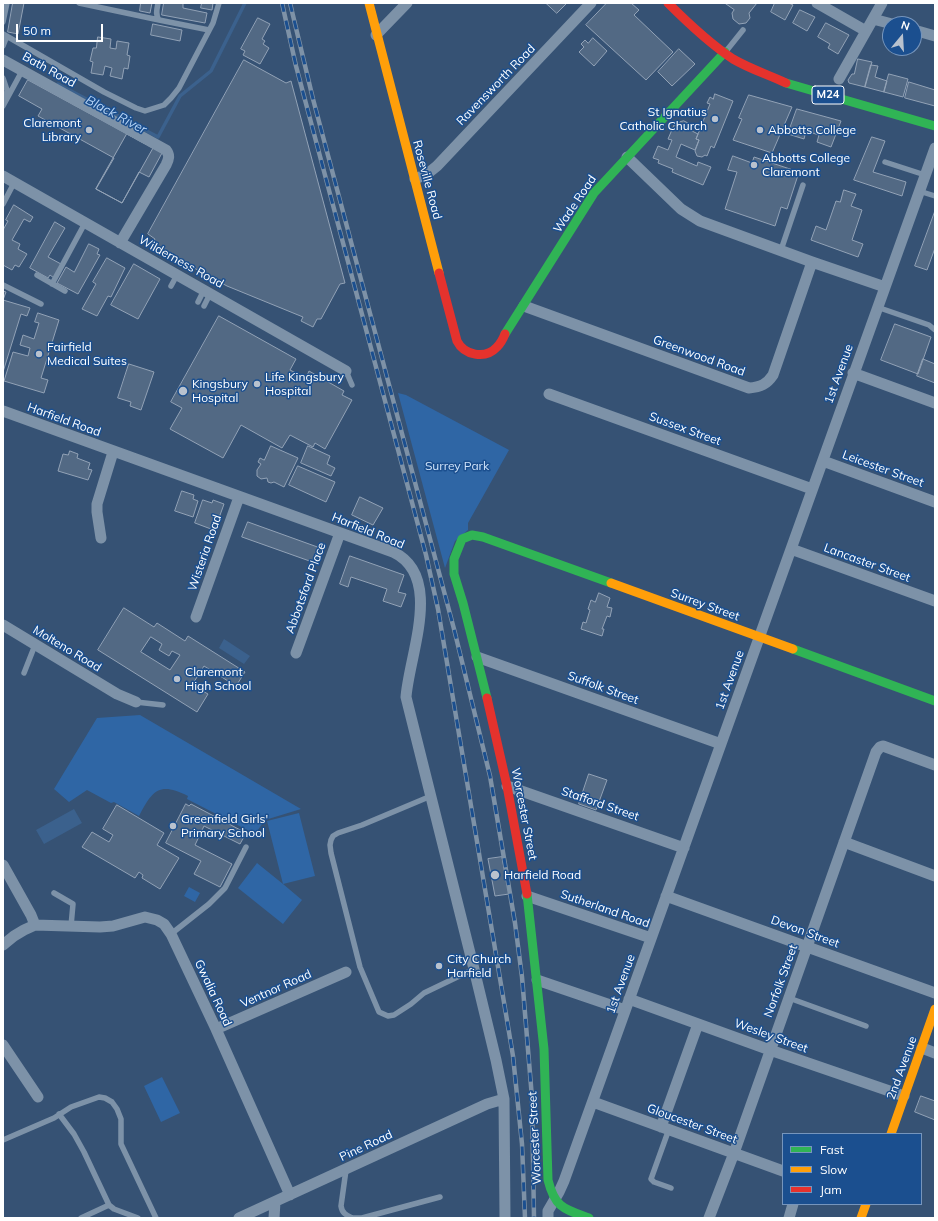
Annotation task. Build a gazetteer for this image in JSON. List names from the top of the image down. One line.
{"streets":{"street":["Bath Road","Ravensworth Road","M24","Roseville Road","Wade Road","Wilderness Road","Greenwood Road","1st Avenue","Harfield Road","Sussex Street","Leicester Street","Wisteria Road","Lancaster Street","Abbotsford Place","Surrey Street","Molteno Road","Suffolk Street","Stafford Street","Worcester Street","Sutherland Road","Devon Street","Norfolk Street","Ventnor Road","Gwalia Road","Wesley Street","2nd Avenue","Gloucester Street","Pine Road"]},"crossings":[["Bath Road","Wilderness Road"],["Ravensworth Road","Roseville Road"],["M24","Wade Road"],["Roseville Road","Wade Road"],["Wade Road","Greenwood Road"],["1st Avenue","Sussex Street"],["1st Avenue","Leicester Street"],["1st Avenue","Lancaster Street"],["1st Avenue","Surrey Street"],["1st Avenue","Suffolk Street"],["1st Avenue","Stafford Street"],["1st Avenue","Worcester Street"],["1st Avenue","Sutherland Road"],["1st Avenue","Devon Street"],["1st Avenue","Wesley Street"],["1st Avenue","Gloucester Street"],["Harfield Road","Wisteria Road"],["Harfield Road","Abbotsford Place"],["Harfield Road","Pine Road"],["Surrey Street","Worcester Street"],["Suffolk Street","Worcester Street"],["Stafford Street","Worcester Street"],["Worcester Street","Sutherland Road"],["Devon Street","Norfolk Street"],["Norfolk Street","Wesley Street"],["Norfolk Street","Gloucester Street"],["Ventnor Road","Gwalia Road"],["Gwalia Road","Pine Road"],["Wesley Street","2nd Avenue"]],"water":["Black River"],"parks":["Surrey Park"],"places":["St Ignatius Catholic Church","Claremont Library","Abbotts College","Abbotts College Claremont","Fairfield Medical Suites","Life Kingsbury Hospital","Kingsbury Hospital","Claremont High School","Greenfield Girls' Primary School","Harfield Road","City Church Harfield"],"legend":["Fast","Slow","Jam"],"scale_bar":"50 m","north":"top"}
